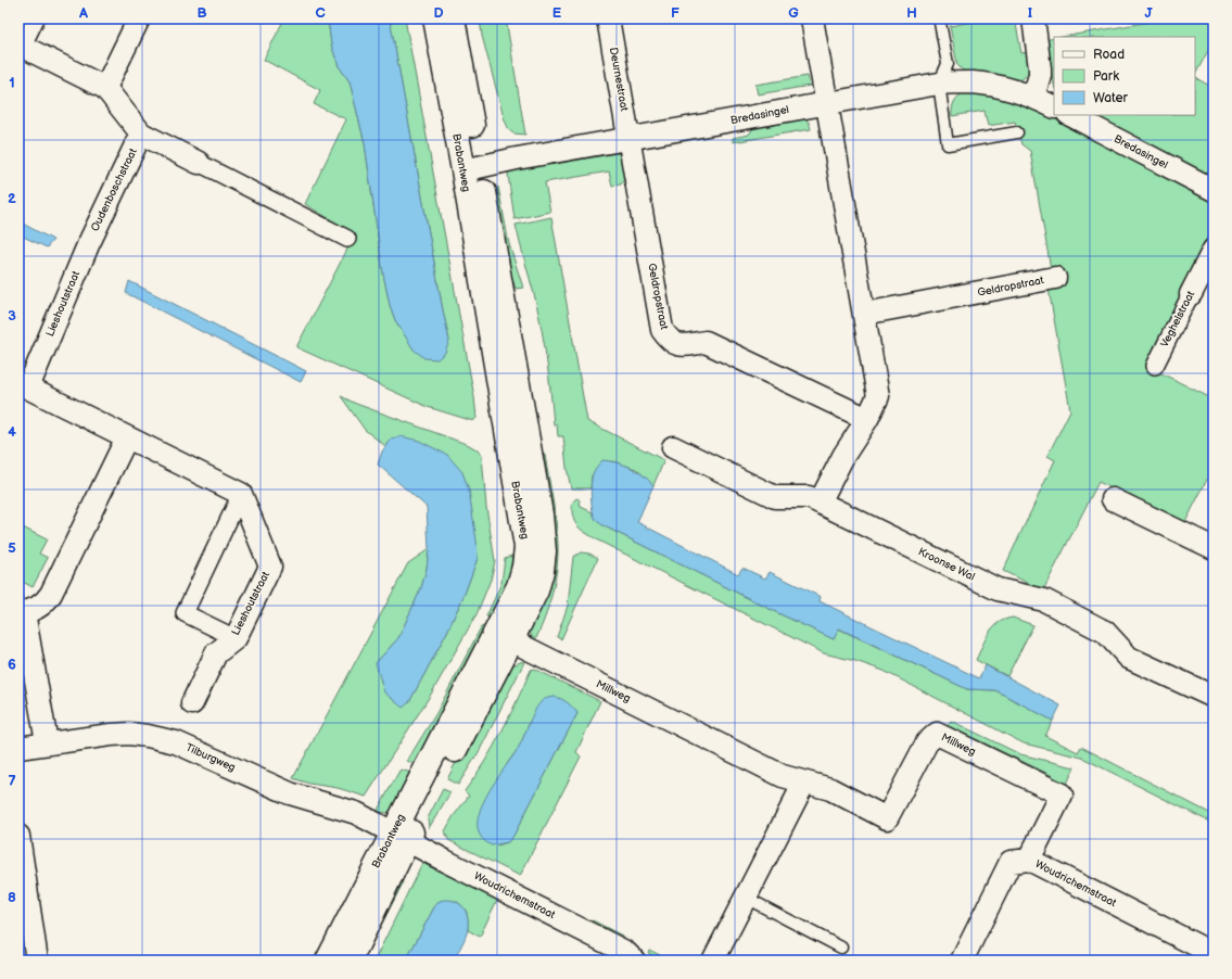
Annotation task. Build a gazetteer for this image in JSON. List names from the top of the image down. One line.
{"streets":{"street":["Deurnestraat","Bredasingel","Brabantweg","Oudenboschstraat","Geldropstraat","Lieshoutstraat","Veghelstraat","Kroonse Wal","Millweg","Tilburgweg","Woudrichemstraat"]},"crossings":[["Deurnestraat","Bredasingel"],["Deurnestraat","Geldropstraat"],["Bredasingel","Brabantweg"],["Bredasingel","Geldropstraat"],["Brabantweg","Millweg"],["Brabantweg","Tilburgweg"],["Brabantweg","Woudrichemstraat"],["Oudenboschstraat","Lieshoutstraat"],["Millweg","Woudrichemstraat"],["Tilburgweg","Woudrichemstraat"]],"legend":["Road","Park","Water"],"grid":{"columns":["A","B","C","D","E","F","G","H","I","J"],"rows":["1","2","3","4","5","6","7","8"]}}
